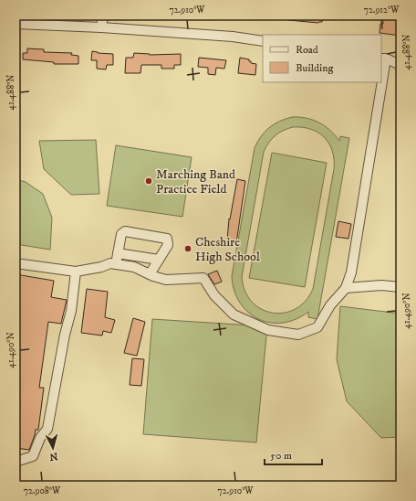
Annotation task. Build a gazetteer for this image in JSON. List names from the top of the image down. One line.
{"places":["Marching Band Practice Field","Cheshire High School"],"legend":["Road","Building"],"scale_bar":"50 m","north":"bottom","coordinates":["72.910°W","72.912°W","41.488°N","41.490°N","72.908°W"]}
